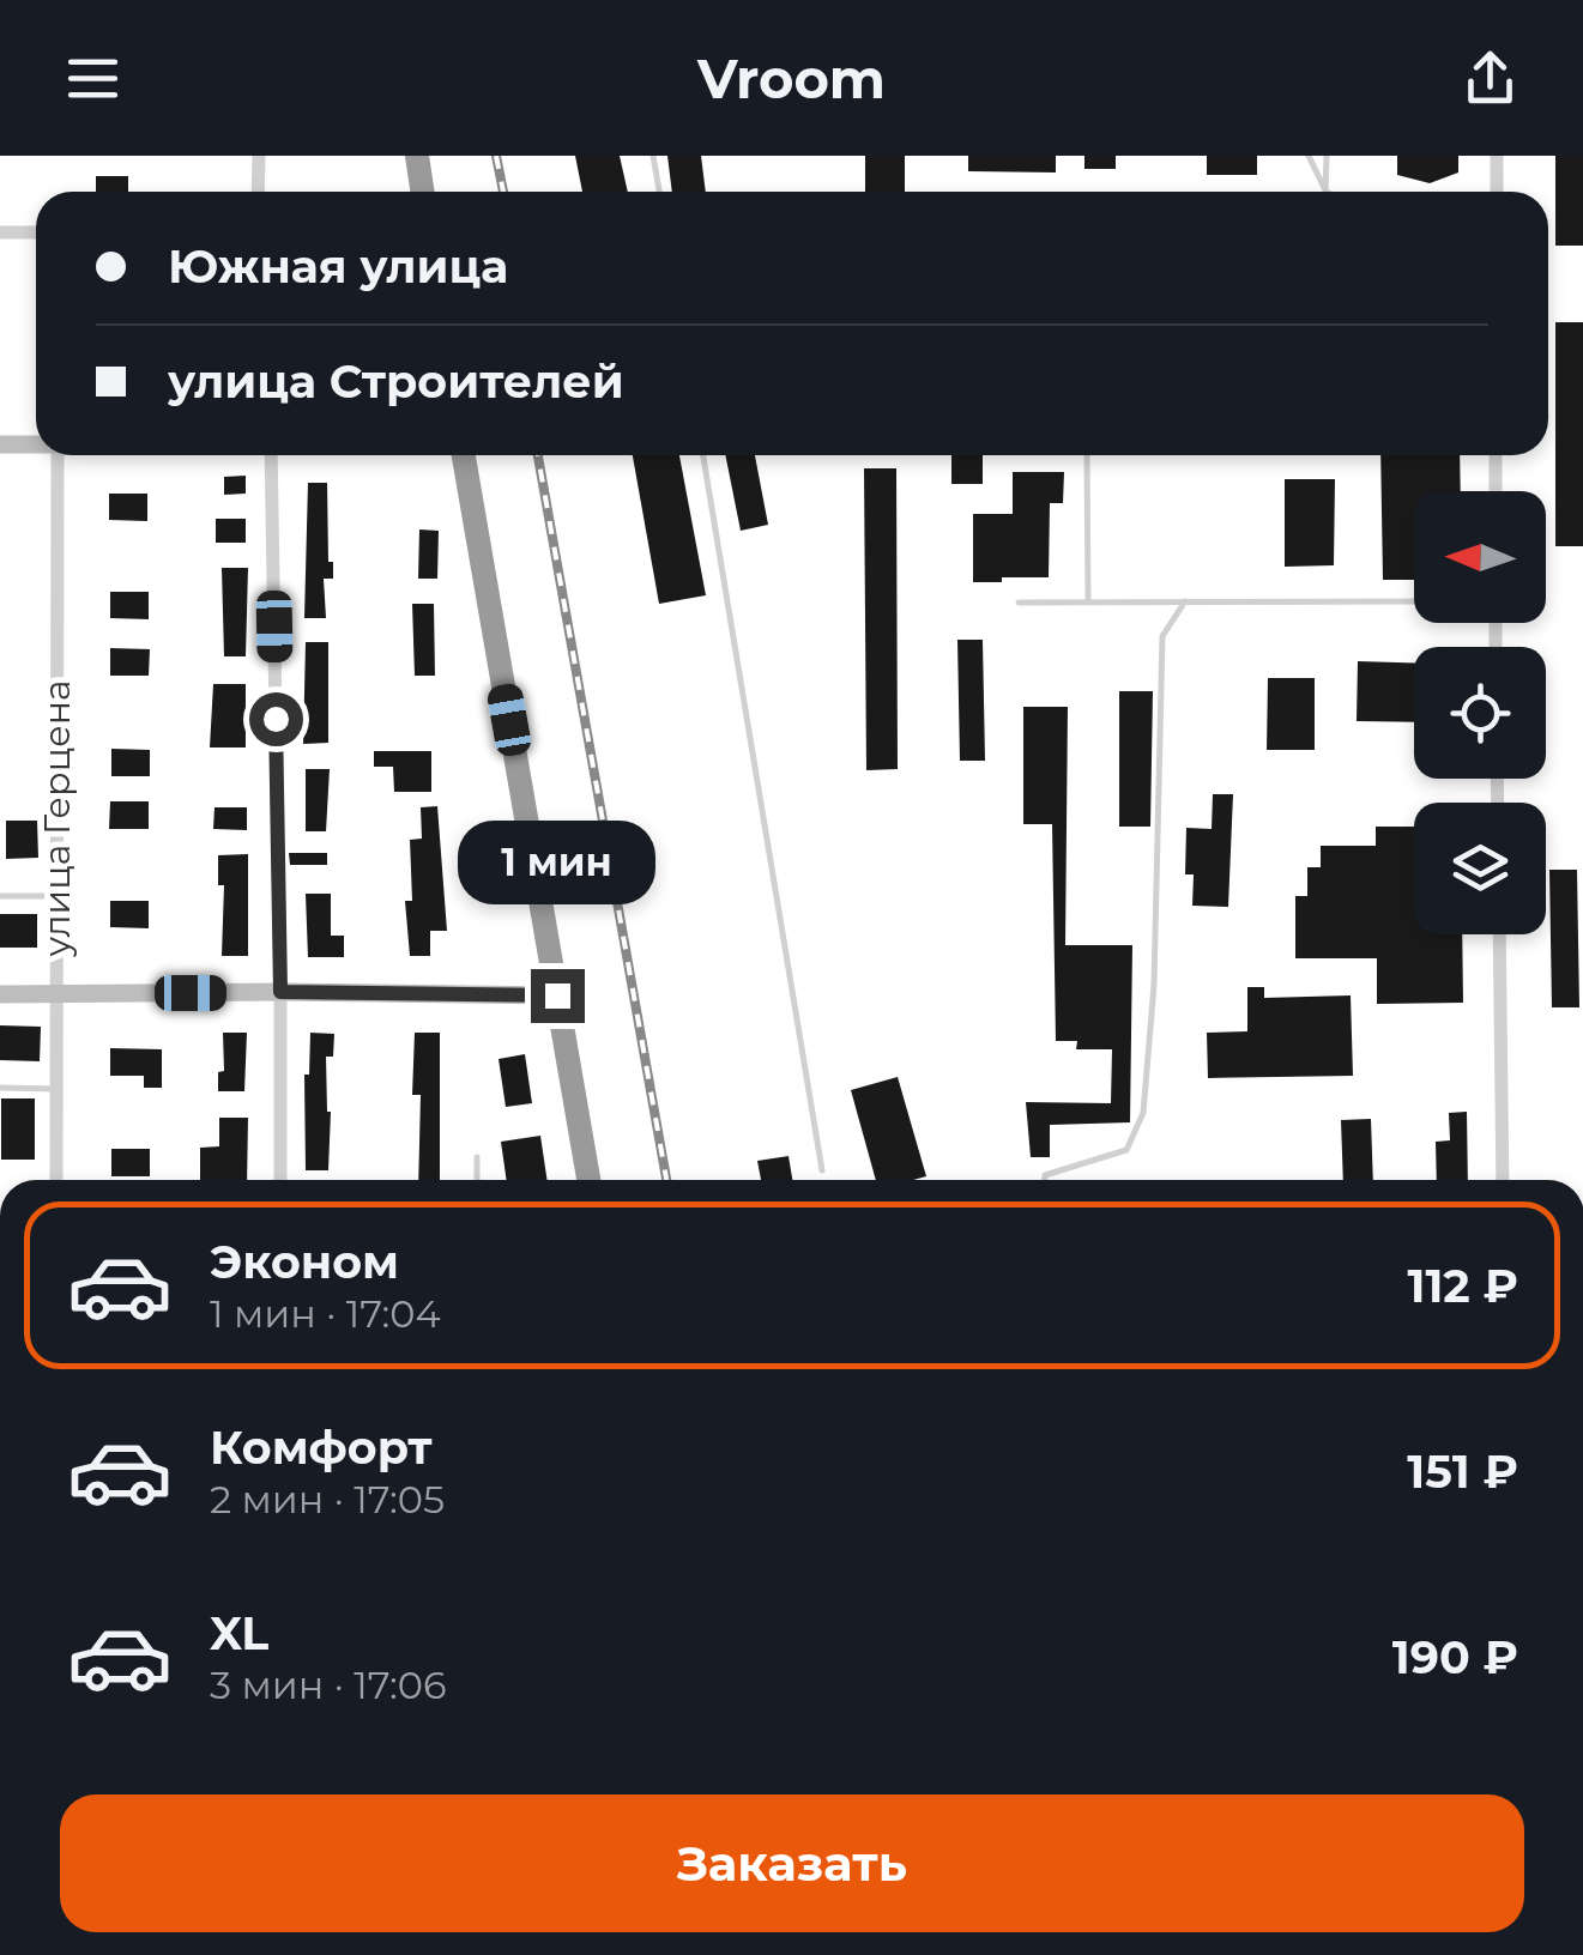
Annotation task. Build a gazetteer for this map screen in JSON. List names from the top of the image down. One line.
{"streets":{"street":["улица Герцена"]},"north":"left","page":{"header":"Vroom","banner":["Южная улица","улица Строителей"],"bubble":"1 мин","list":[{"name":"Эконом","note":"1 мин · 17:04","value":"112 ₽"},{"name":"Комфорт","note":"2 мин · 17:05","value":"151 ₽"},{"name":"XL","note":"3 мин · 17:06","value":"190 ₽"}],"buttons":"Заказать"}}
